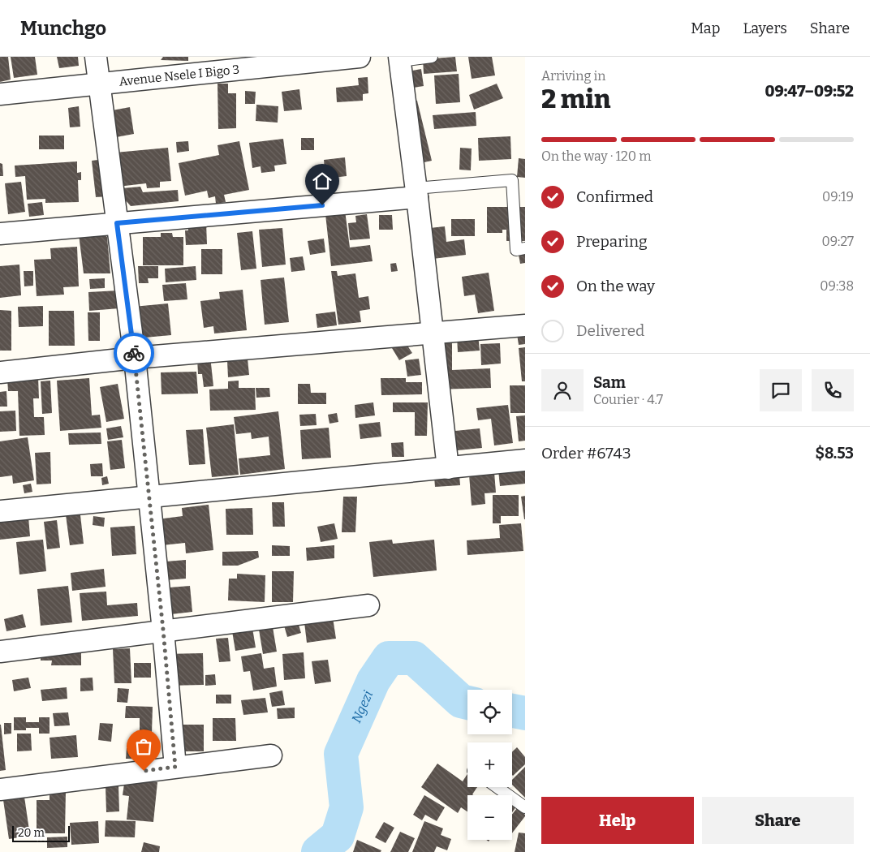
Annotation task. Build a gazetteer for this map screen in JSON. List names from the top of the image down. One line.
{"streets":{"street":["Avenue Nsele I Bigo 3"]},"water":["Ngezi"],"scale_bar":"20 m","page":{"header":"Munchgo","nav":["Map","Layers","Share"],"heading":["2 min","Arriving in","09:47–09:52"],"panel":["Sam","Courier · 4.7","Order #6743","$8.53"],"bar":"On the way · 120 m","list":[["Confirmed","09:19"],["Preparing","09:27"],["On the way","09:38"],"Delivered"],"map_buttons":["+","−"],"buttons":["Help","Share"],"scale":"20 m"}}
